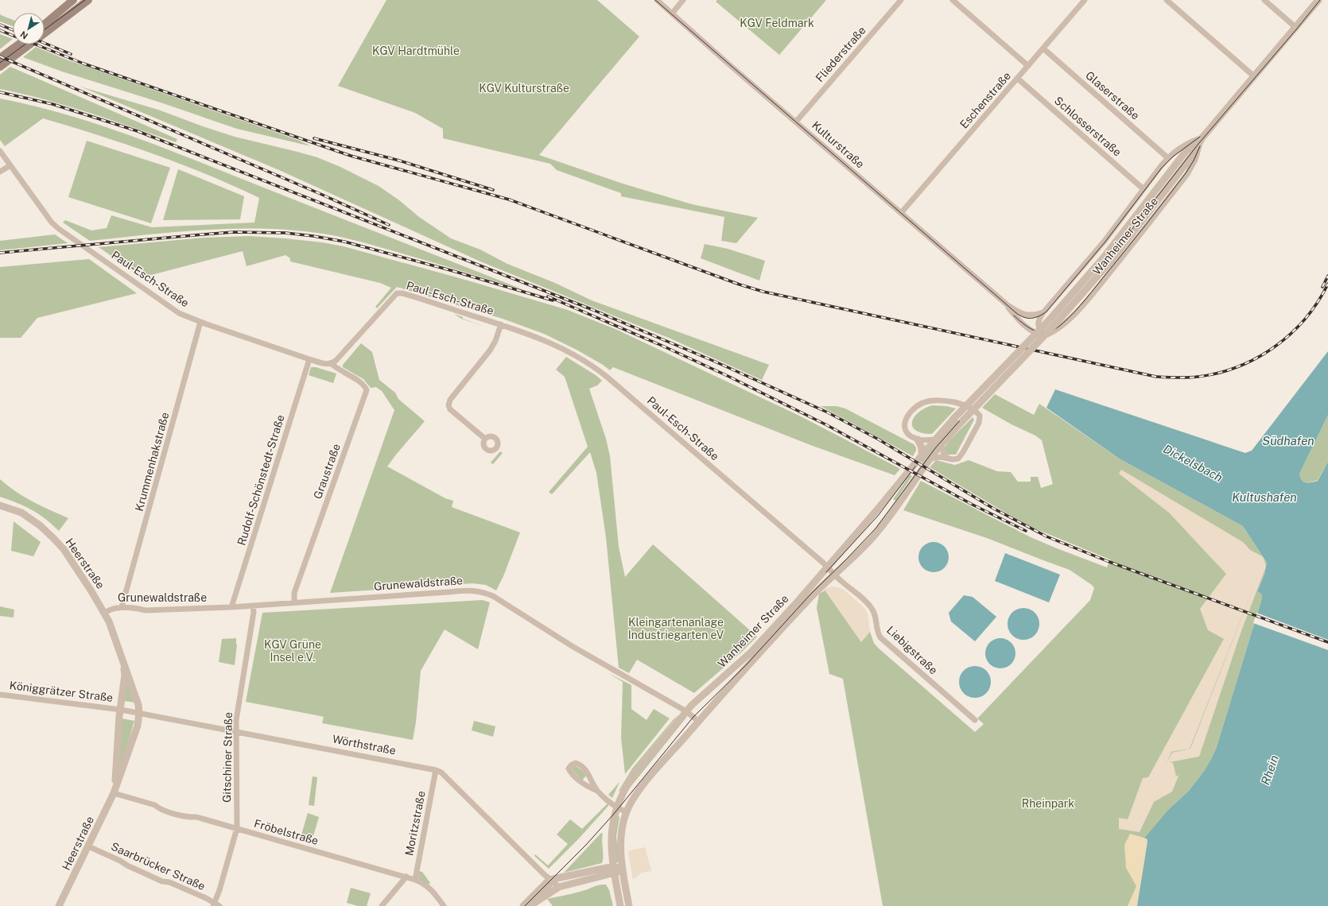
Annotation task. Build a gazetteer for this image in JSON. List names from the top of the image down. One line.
{"streets":{"street":["Fliederstraße","Glaserstraße","Eschenstraße","Schlosserstraße","Kulturstraße","Wanheimer Straße","Paul-Esch-Straße","Krummenhakstraße","Graustraße","Rudolf-Schönstedt-Straße","Heerstraße","Grunewaldstraße","Liebigstraße","Königgrätzer Straße","Wörthstraße","Gitschiner Straße","Moritzstraße","Fröbelstraße","Saarbrücker Straße"]},"crossings":[["Fliederstraße","Kulturstraße"],["Glaserstraße","Eschenstraße"],["Glaserstraße","Wanheimer Straße"],["Eschenstraße","Schlosserstraße"],["Eschenstraße","Kulturstraße"],["Schlosserstraße","Wanheimer Straße"],["Wanheimer Straße","Paul-Esch-Straße"],["Wanheimer Straße","Grunewaldstraße"],["Wanheimer Straße","Liebigstraße"],["Paul-Esch-Straße","Krummenhakstraße"],["Paul-Esch-Straße","Graustraße"],["Paul-Esch-Straße","Rudolf-Schönstedt-Straße"],["Paul-Esch-Straße","Liebigstraße"],["Krummenhakstraße","Grunewaldstraße"],["Graustraße","Grunewaldstraße"],["Rudolf-Schönstedt-Straße","Grunewaldstraße"],["Heerstraße","Grunewaldstraße"],["Heerstraße","Königgrätzer Straße"],["Heerstraße","Wörthstraße"],["Heerstraße","Fröbelstraße"],["Heerstraße","Saarbrücker Straße"],["Grunewaldstraße","Gitschiner Straße"],["Königgrätzer Straße","Wörthstraße"],["Wörthstraße","Gitschiner Straße"],["Wörthstraße","Moritzstraße"],["Gitschiner Straße","Fröbelstraße"],["Gitschiner Straße","Saarbrücker Straße"],["Moritzstraße","Fröbelstraße"]],"water":["Südhafen","Dickelsbach","Kultushafen","Rhein"],"parks":["KGV Feldmark","KGV Hardtmühle","KGV Kulturstraße","Kleingartenanlage Industriegarten eV","KGV Grüne Insel e.V.","Rheinpark"],"north":"bottom left"}
